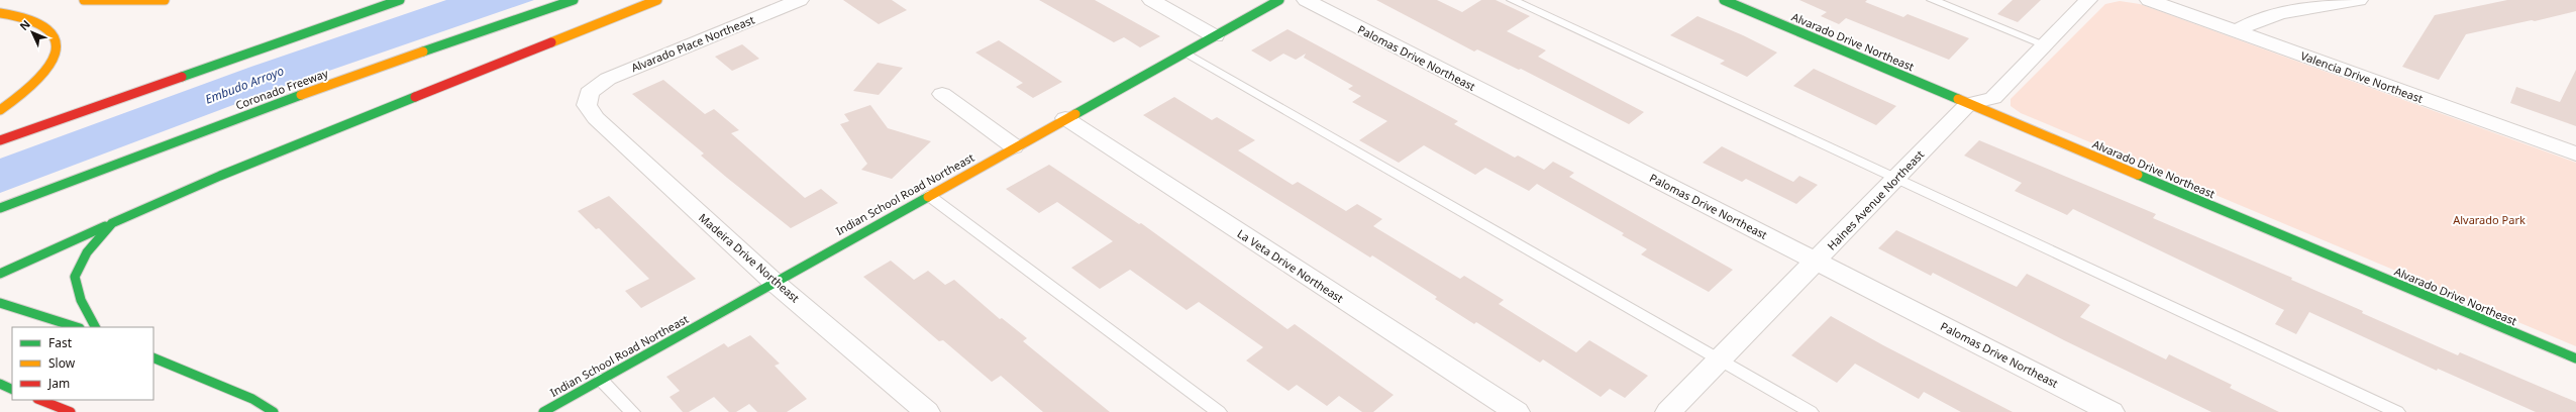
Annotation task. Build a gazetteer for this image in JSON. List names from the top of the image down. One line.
{"streets":{"main road":["Alvarado Drive Northeast","Coronado Freeway","Indian School Road Northeast"],"street":["Alvarado Place Northeast","Palomas Drive Northeast","Valencia Drive Northeast","Haines Avenue Northeast","Madeira Drive Northeast","La Veta Drive Northeast"]},"crossings":[["Alvarado Drive Northeast","Haines Avenue Northeast"],["Alvarado Place Northeast","Madeira Drive Northeast"],["Palomas Drive Northeast","Haines Avenue Northeast"],["Indian School Road Northeast","Madeira Drive Northeast"],["Indian School Road Northeast","La Veta Drive Northeast"]],"water":["Embudo Arroyo"],"parks":["Alvarado Park"],"legend":["Fast","Slow","Jam"],"north":"top left"}
